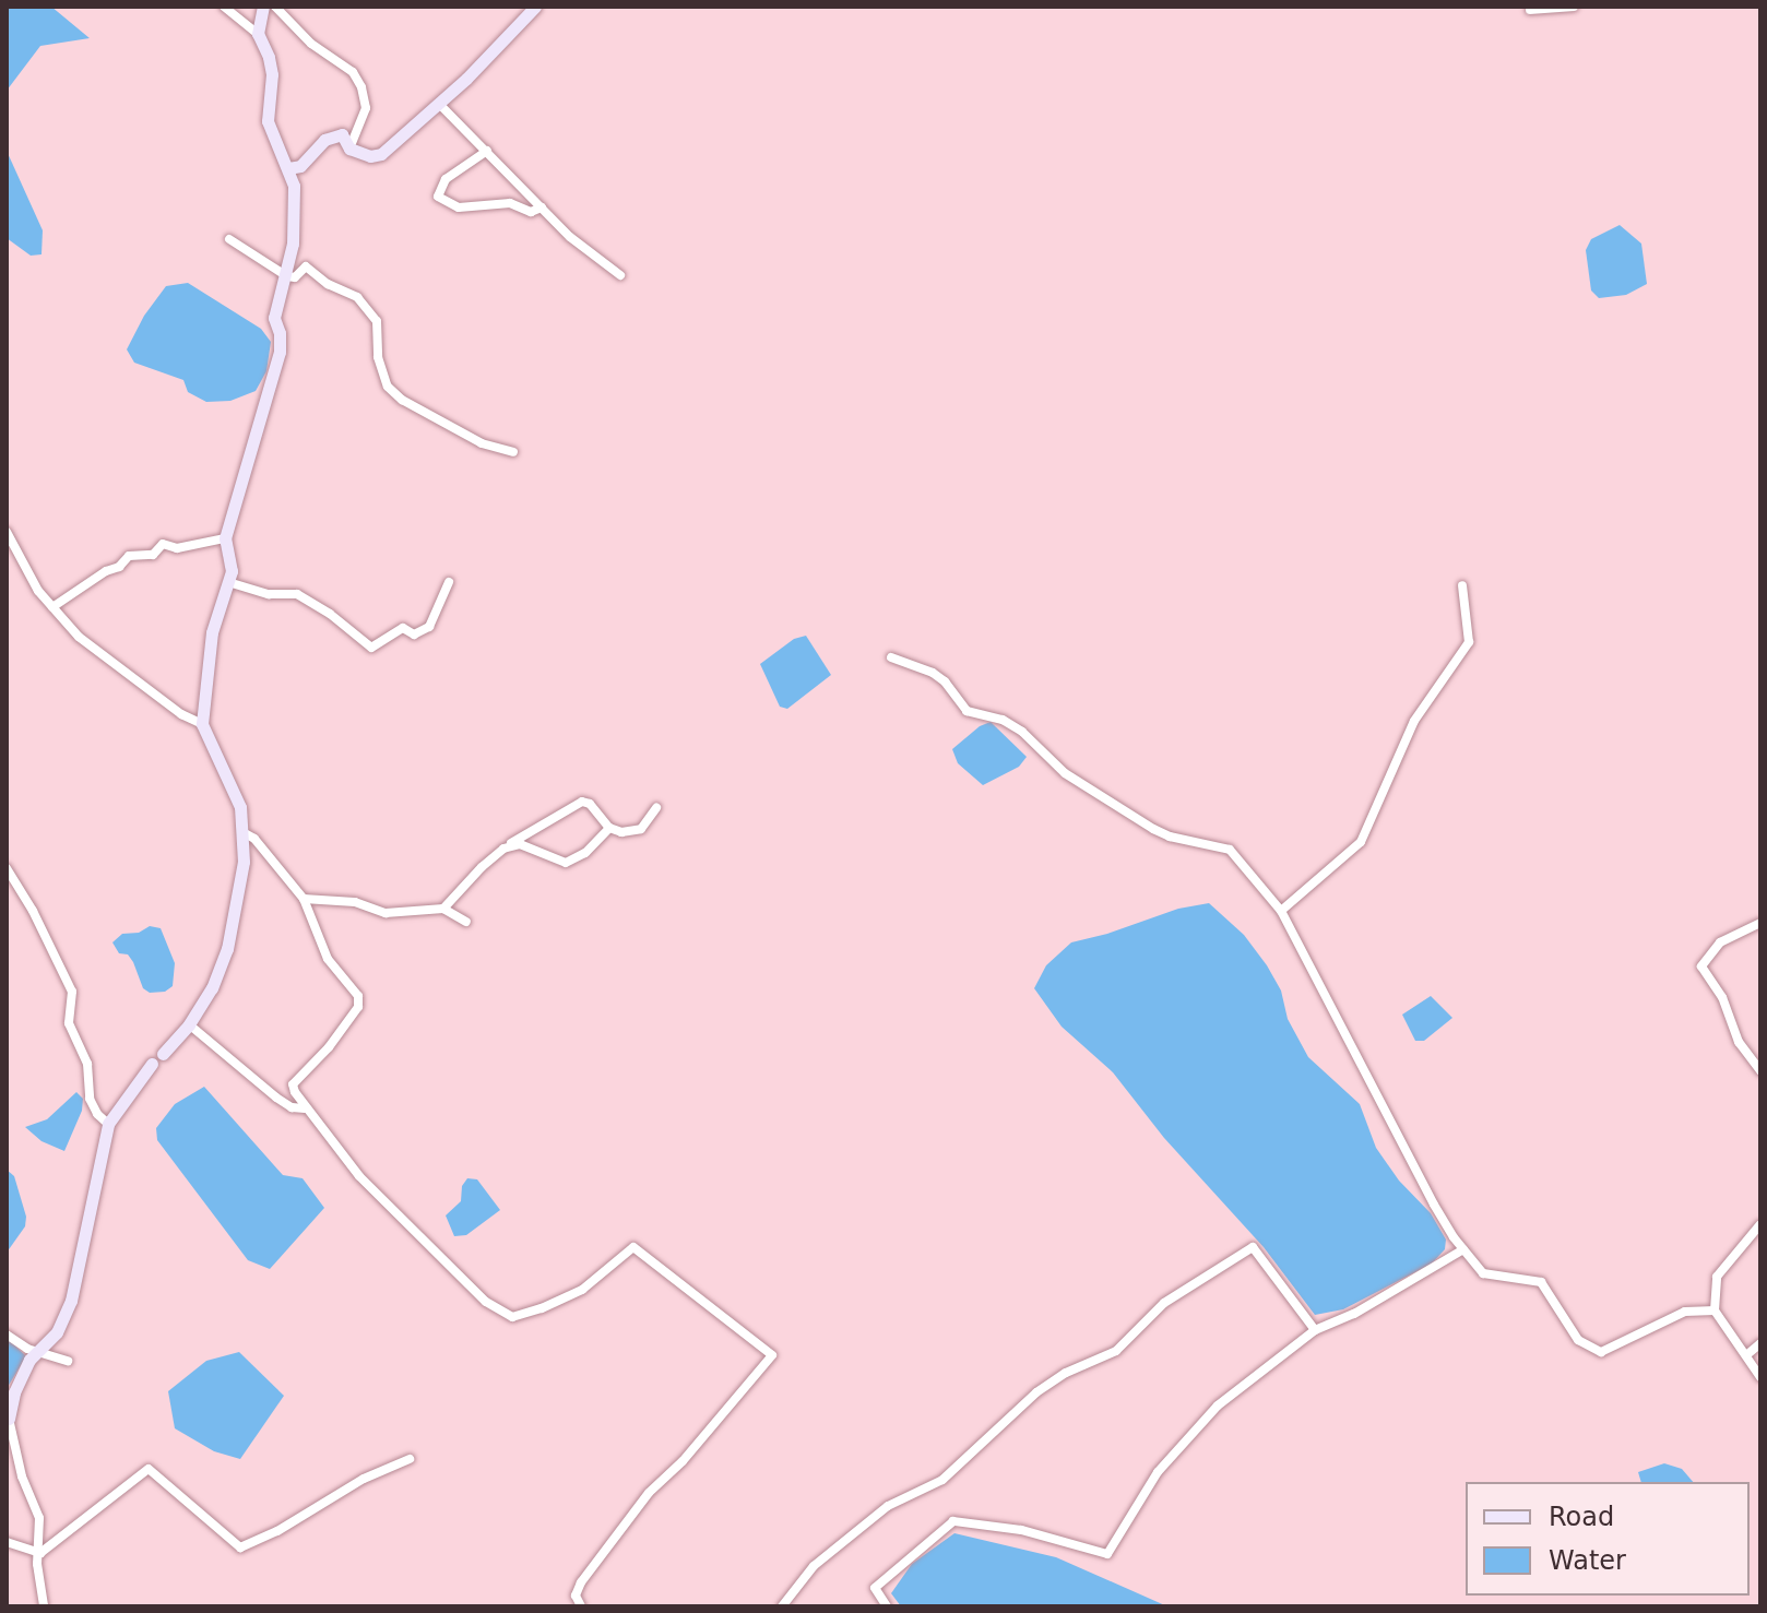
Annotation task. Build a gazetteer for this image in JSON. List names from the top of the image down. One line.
{"legend":["Road","Water"]}
